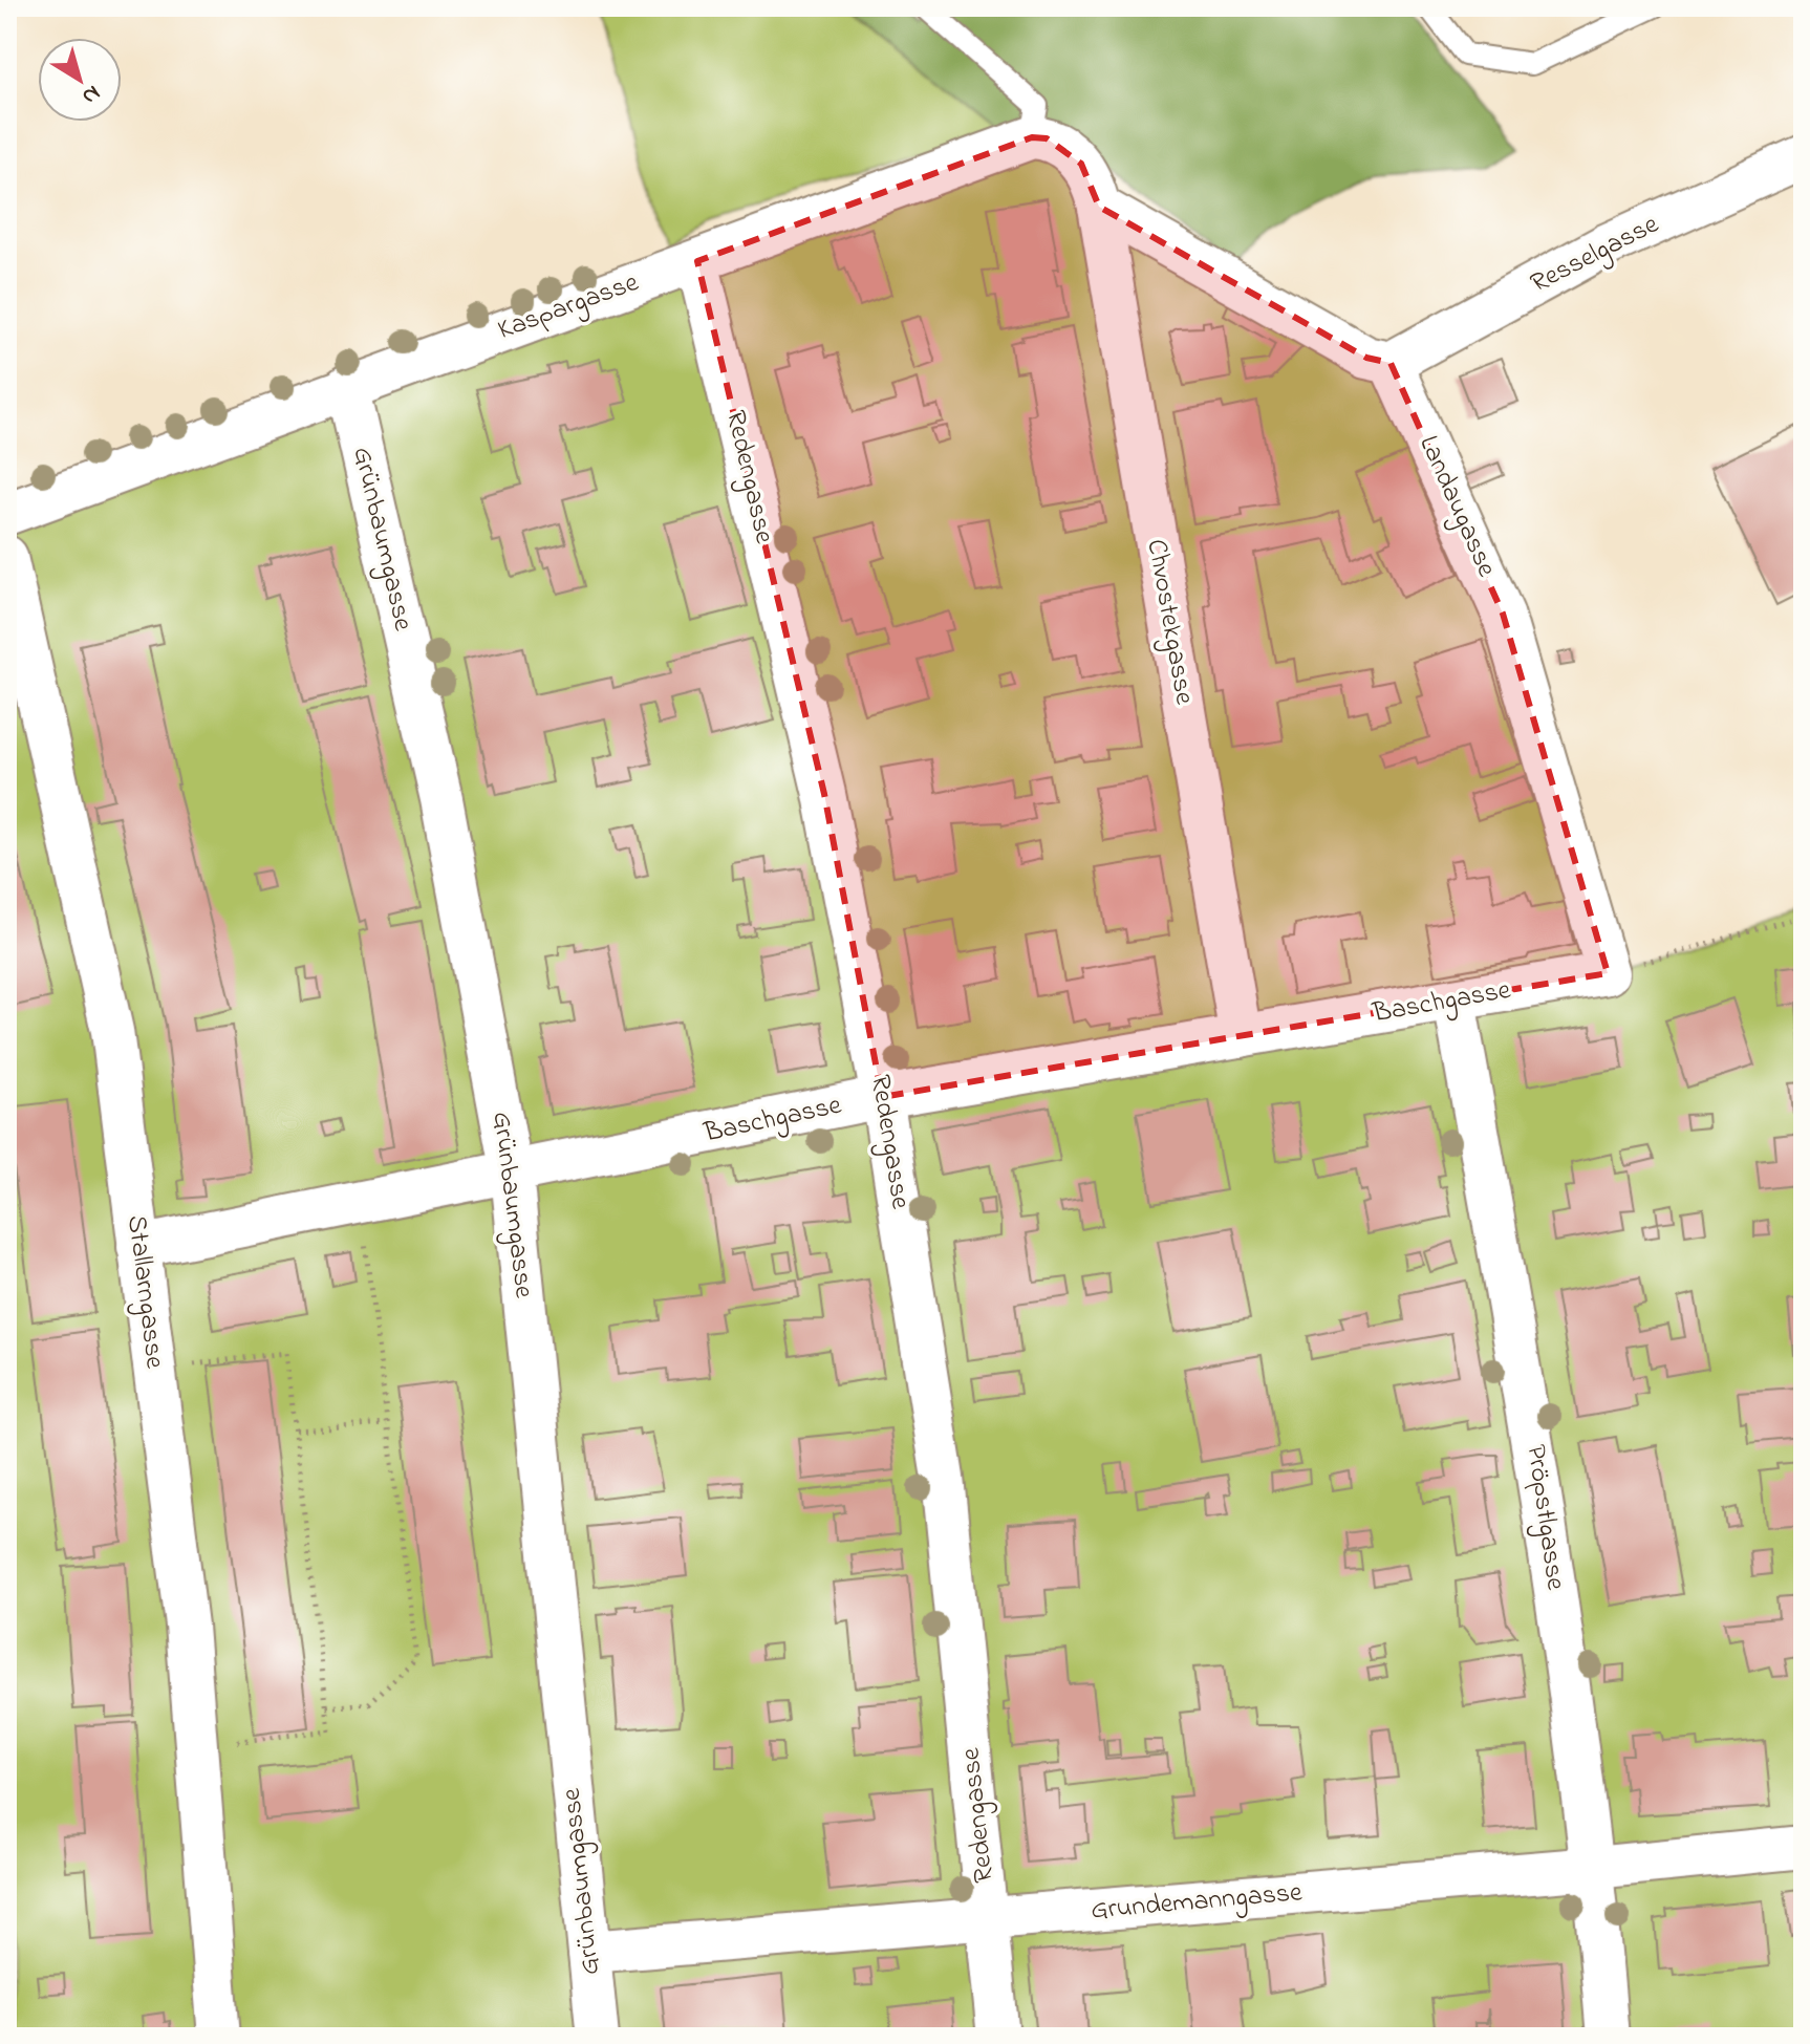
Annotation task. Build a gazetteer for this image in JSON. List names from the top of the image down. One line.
{"streets":{"street":["Resselgasse","Kaspargasse","Redengasse","Landaugasse","Grünbaumgasse","Chvostekgasse","Baschgasse","Stallarngasse","Pröpstlgasse","Grundemanngasse"]},"crossings":[["Resselgasse","Landaugasse"],["Kaspargasse","Redengasse"],["Kaspargasse","Grünbaumgasse"],["Redengasse","Baschgasse"],["Redengasse","Grundemanngasse"],["Landaugasse","Baschgasse"],["Grünbaumgasse","Baschgasse"],["Grünbaumgasse","Grundemanngasse"],["Chvostekgasse","Baschgasse"],["Baschgasse","Stallarngasse"],["Baschgasse","Pröpstlgasse"],["Pröpstlgasse","Grundemanngasse"]],"north":"bottom right"}
